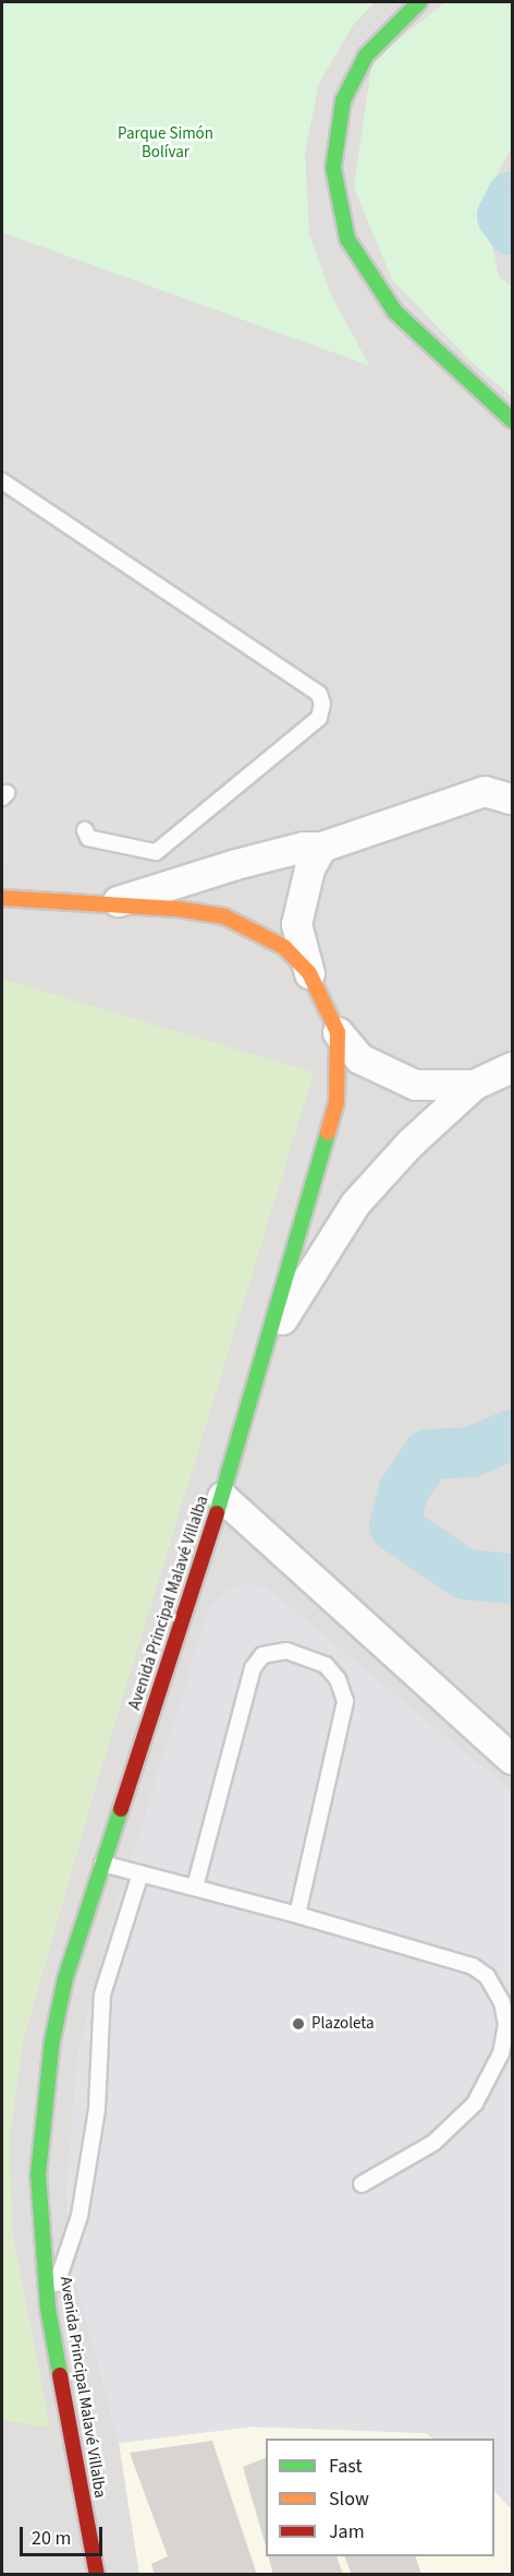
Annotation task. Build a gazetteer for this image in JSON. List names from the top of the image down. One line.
{"streets":{"street":["Avenida Principal Malavé Villalba"]},"parks":["Parque Simón Bolívar"],"places":["Plazoleta"],"legend":["Fast","Slow","Jam"],"scale_bar":"20 m"}
